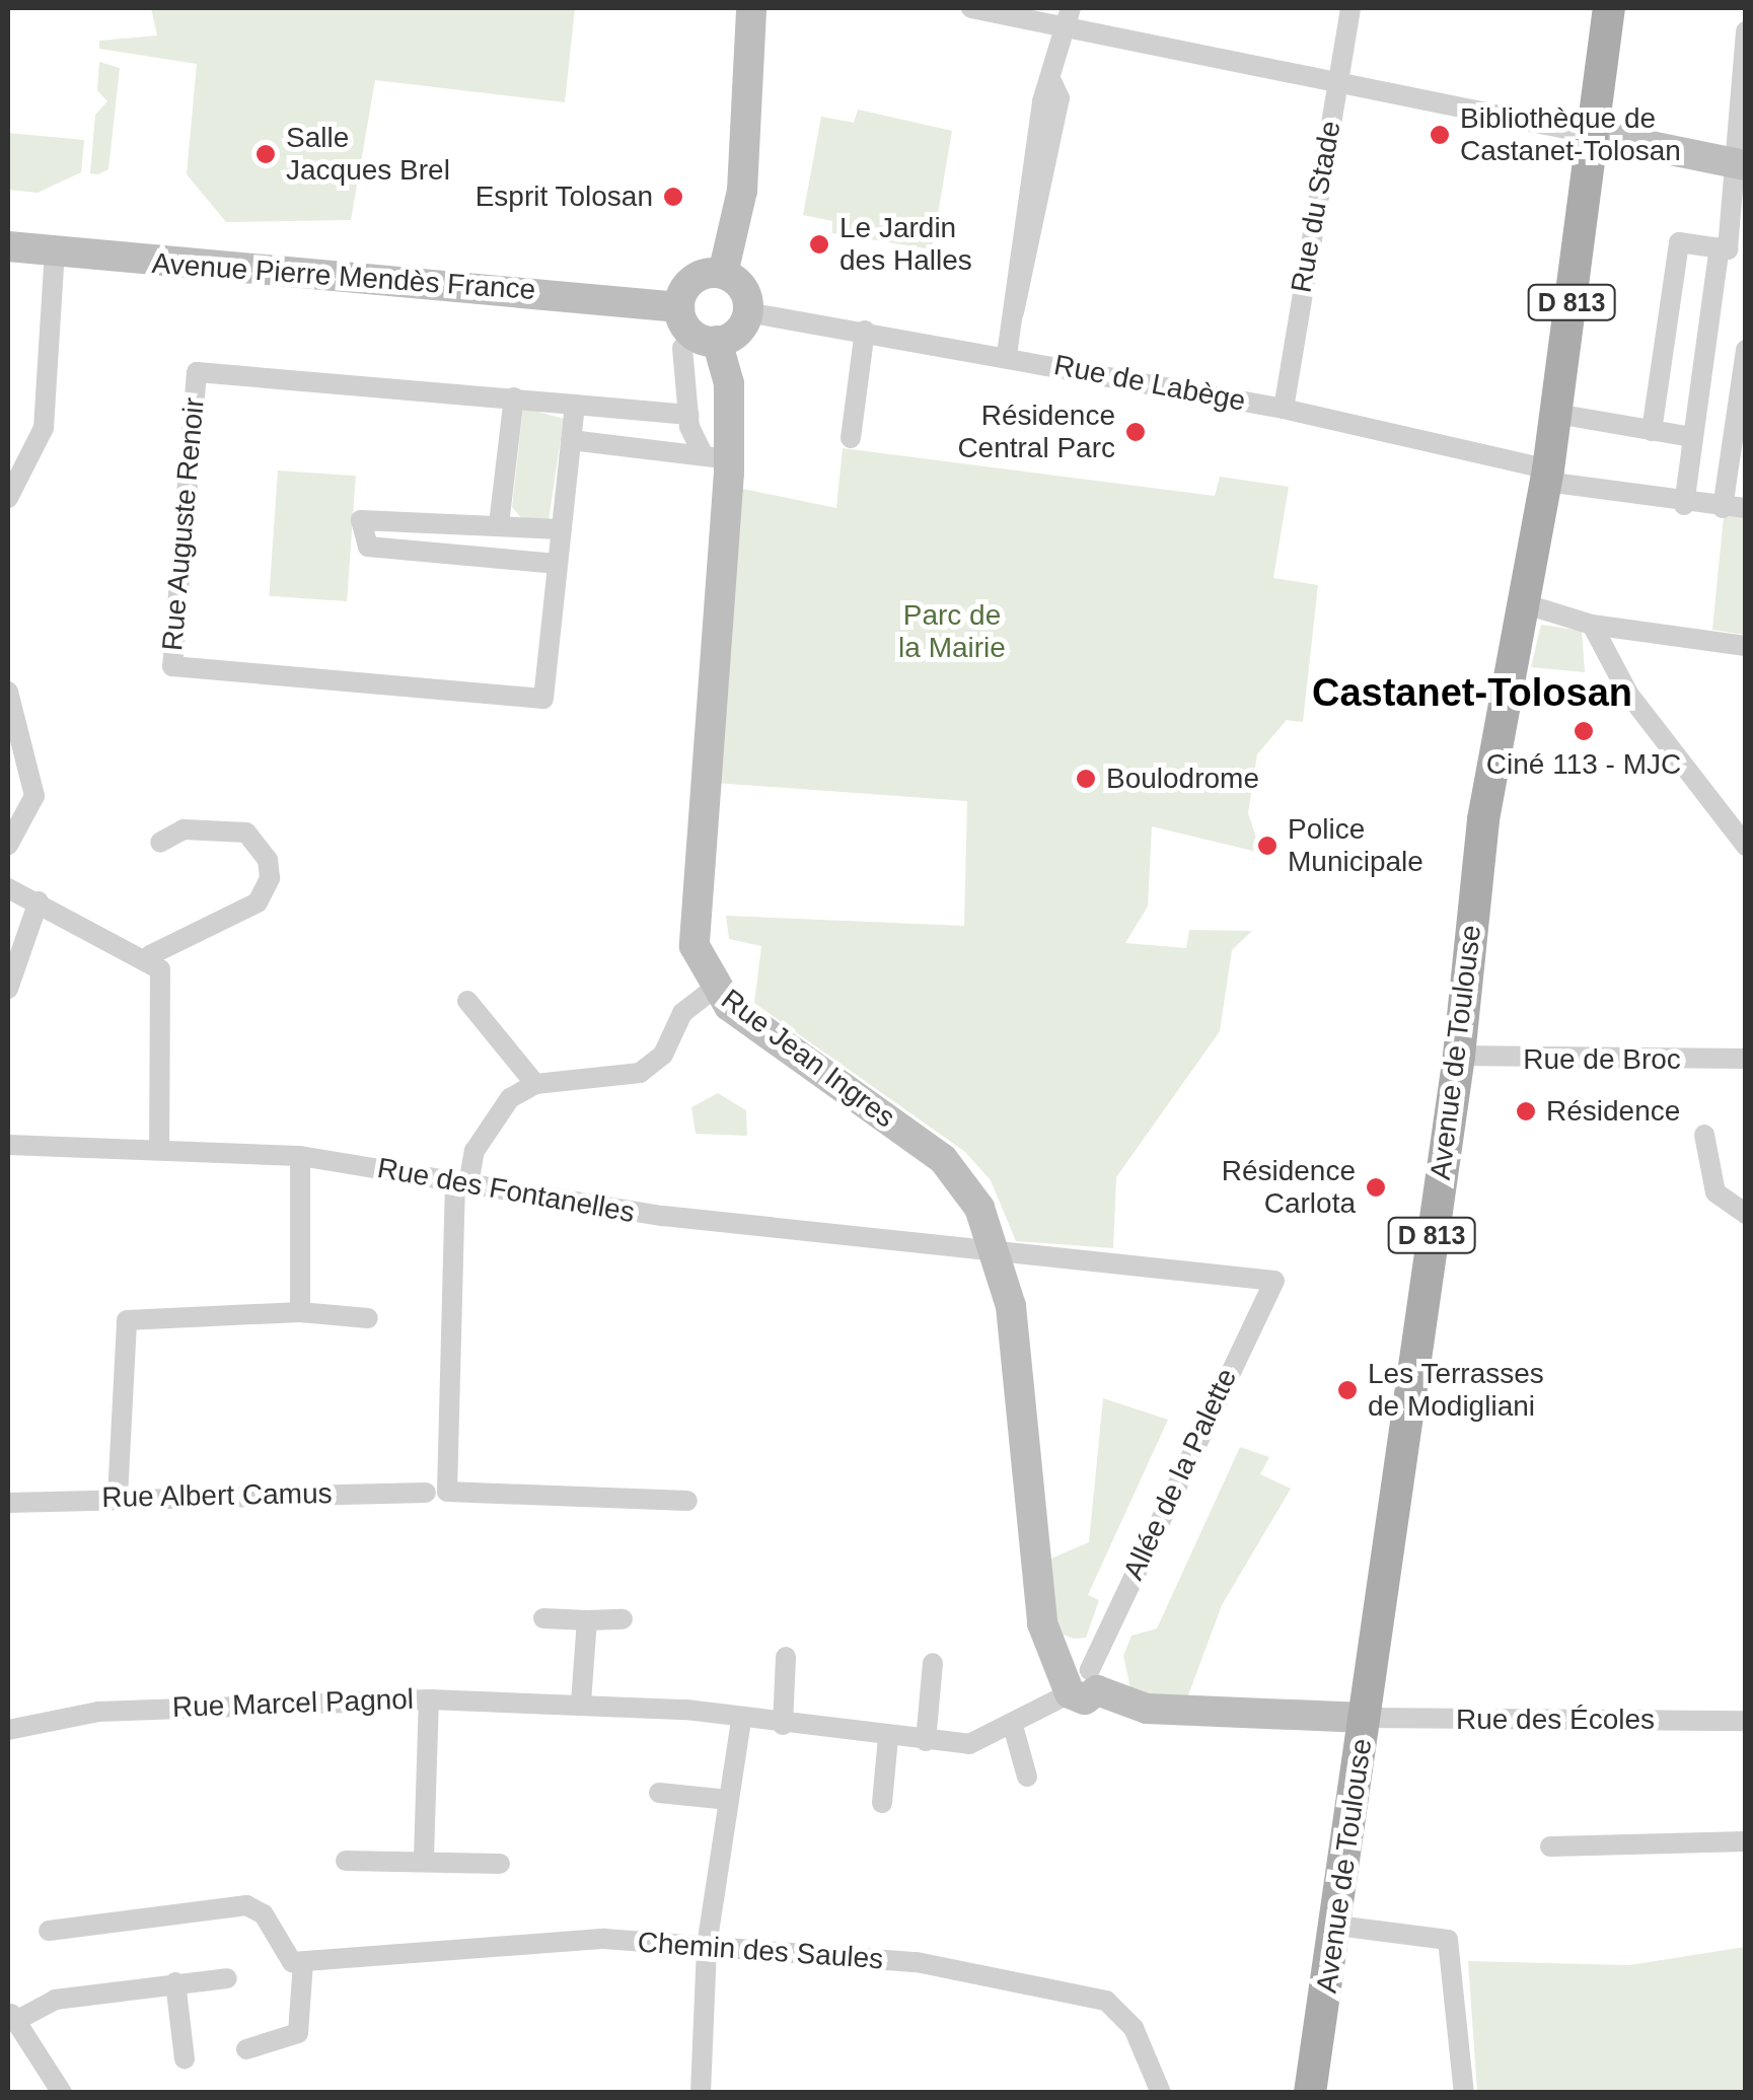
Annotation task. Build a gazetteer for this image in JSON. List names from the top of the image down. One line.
{"streets":{"main road":["D 813","Avenue de Toulouse"],"street":["Rue du Stade","Avenue Pierre Mendès France","Rue de Labège","Rue Auguste Renoir","Rue Jean Ingres","Rue de Broc","Rue des Fontanelles","Allée de la Palette","Rue Albert Camus","Rue Marcel Pagnol","Rue des Écoles","Chemin des Saules"]},"crossings":[["Rue du Stade","D 813"],["Rue du Stade","Rue de Labège"],["Rue du Stade","Avenue de Toulouse"],["Avenue Pierre Mendès France","Rue de Labège"],["Avenue Pierre Mendès France","Rue Jean Ingres"],["D 813","Avenue de Toulouse"],["Rue de Labège","Avenue de Toulouse"],["Rue de Labège","Rue Jean Ingres"],["Avenue de Toulouse","Rue de Broc"],["Avenue de Toulouse","Rue des Écoles"],["Rue Jean Ingres","Rue des Fontanelles"],["Rue Jean Ingres","Allée de la Palette"],["Rue Jean Ingres","Rue Marcel Pagnol"],["Rue des Fontanelles","Allée de la Palette"],["Allée de la Palette","Rue Marcel Pagnol"]],"districts":["Castanet-Tolosan"],"parks":["Parc de la Mairie"],"places":["Bibliothèque de Castanet-Tolosan","Salle Jacques Brel","Esprit Tolosan","Le Jardin des Halles","Résidence Central Parc","Ciné 113 - MJC","Boulodrome","Police Municipale","Résidence","Résidence Carlota","Les Terrasses de Modigliani"]}
